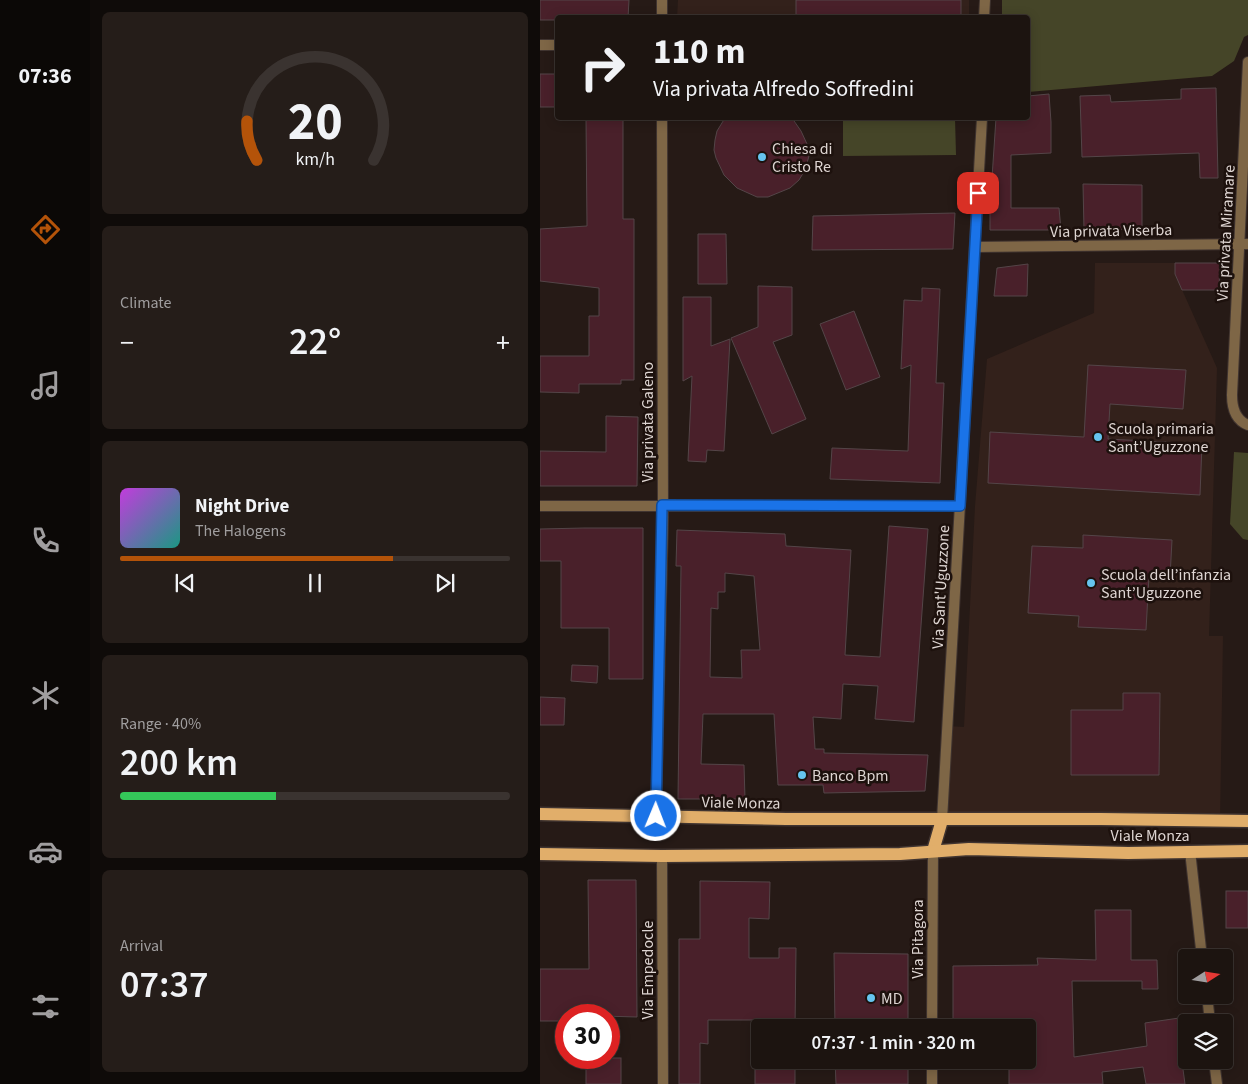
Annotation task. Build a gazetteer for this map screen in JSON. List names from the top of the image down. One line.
{"streets":{"main road":["Viale Monza"],"street":["Via privata Viserba","Via privata Miramare","Via privata Galeno","Via Sant'Uguzzone","Via Pitagora","Via Empedocle"]},"crossings":[["Via privata Viserba","Via privata Miramare"],["Via privata Viserba","Via Sant'Uguzzone"],["Via privata Galeno","Viale Monza"],["Via Sant'Uguzzone","Viale Monza"],["Viale Monza","Via Pitagora"],["Viale Monza","Via Empedocle"]],"places":["Chiesa di Cristo Re","Scuola primaria Sant’Uguzzone","Scuola dell’infanzia Sant’Uguzzone","Banco Bpm","MD"],"north":"right","page":{"tabs":"07:36","turn":["110 m","Via privata Alfredo Soffredini"],"tile":["Climate",["Range · 40%","200 km"],["Arrival","07:37"]],"heat":["−","22°","+"],"song":["Night Drive","The Halogens"],"limit":"30","trip":"07:37 · 1 min · 320 m","gauge":["20","km/h"]}}
